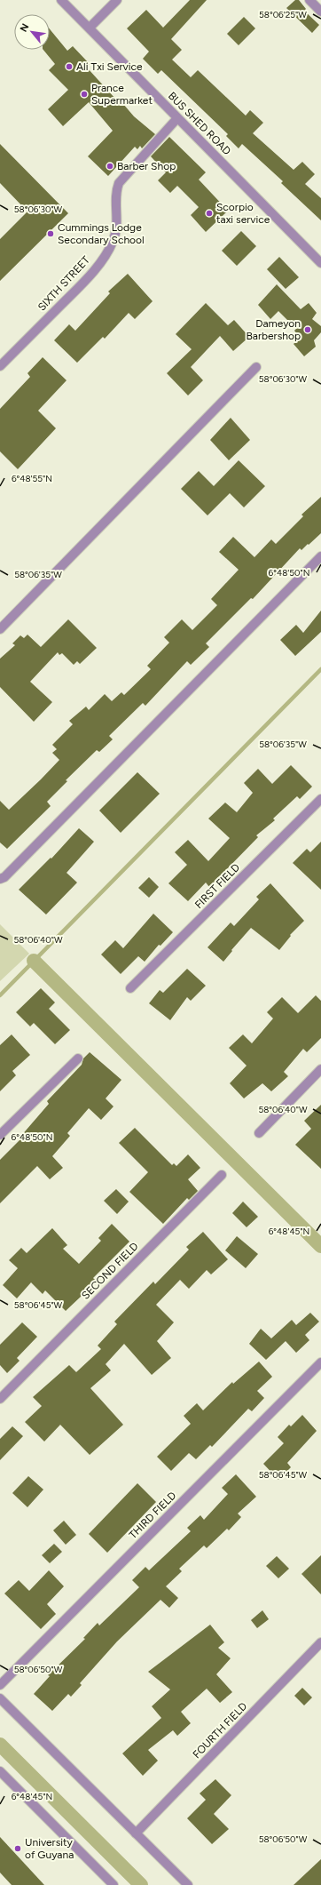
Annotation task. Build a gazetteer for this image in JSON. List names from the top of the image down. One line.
{"streets":{"street":["BUS SHED ROAD","SIXTH STREET","FIRST FIELD","SECOND FIELD","THIRD FIELD","FOURTH FIELD"]},"crossings":[["BUS SHED ROAD","SIXTH STREET"]],"places":["Ali Txi Service","Prance Supermarket","Barber Shop","Scorpio taxi service","Cummings Lodge Secondary School","Dameyon Barbershop","University of Guyana"],"north":"top left","coordinates":["58°06'25\"W","58°06'30\"W","6°48'55\"N","6°48'50\"N","58°06'35\"W","58°06'40\"W","6°48'45\"N","58°06'45\"W","58°06'50\"W"]}
